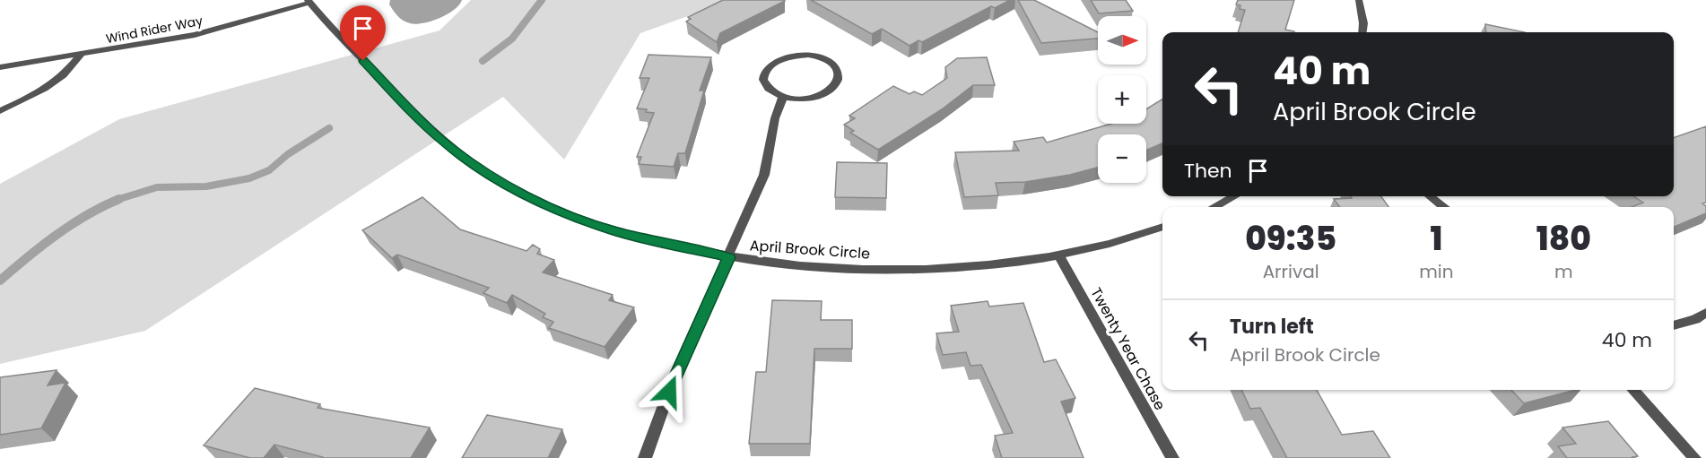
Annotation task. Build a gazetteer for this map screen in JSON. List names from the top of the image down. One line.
{"streets":{"street":["Wind Rider Way","April Brook Circle","Twenty Year Chase"]},"crossings":[["Wind Rider Way","April Brook Circle"],["April Brook Circle","Twenty Year Chase"]],"north":"right","page":{"map_buttons":["+","−"],"turn":["40 m","April Brook Circle"],"then":"Then","eta":["09:35","Arrival","1","min","180","m"],"list":[{"name":"Turn left","note":"April Brook Circle","value":"40 m"}]}}
